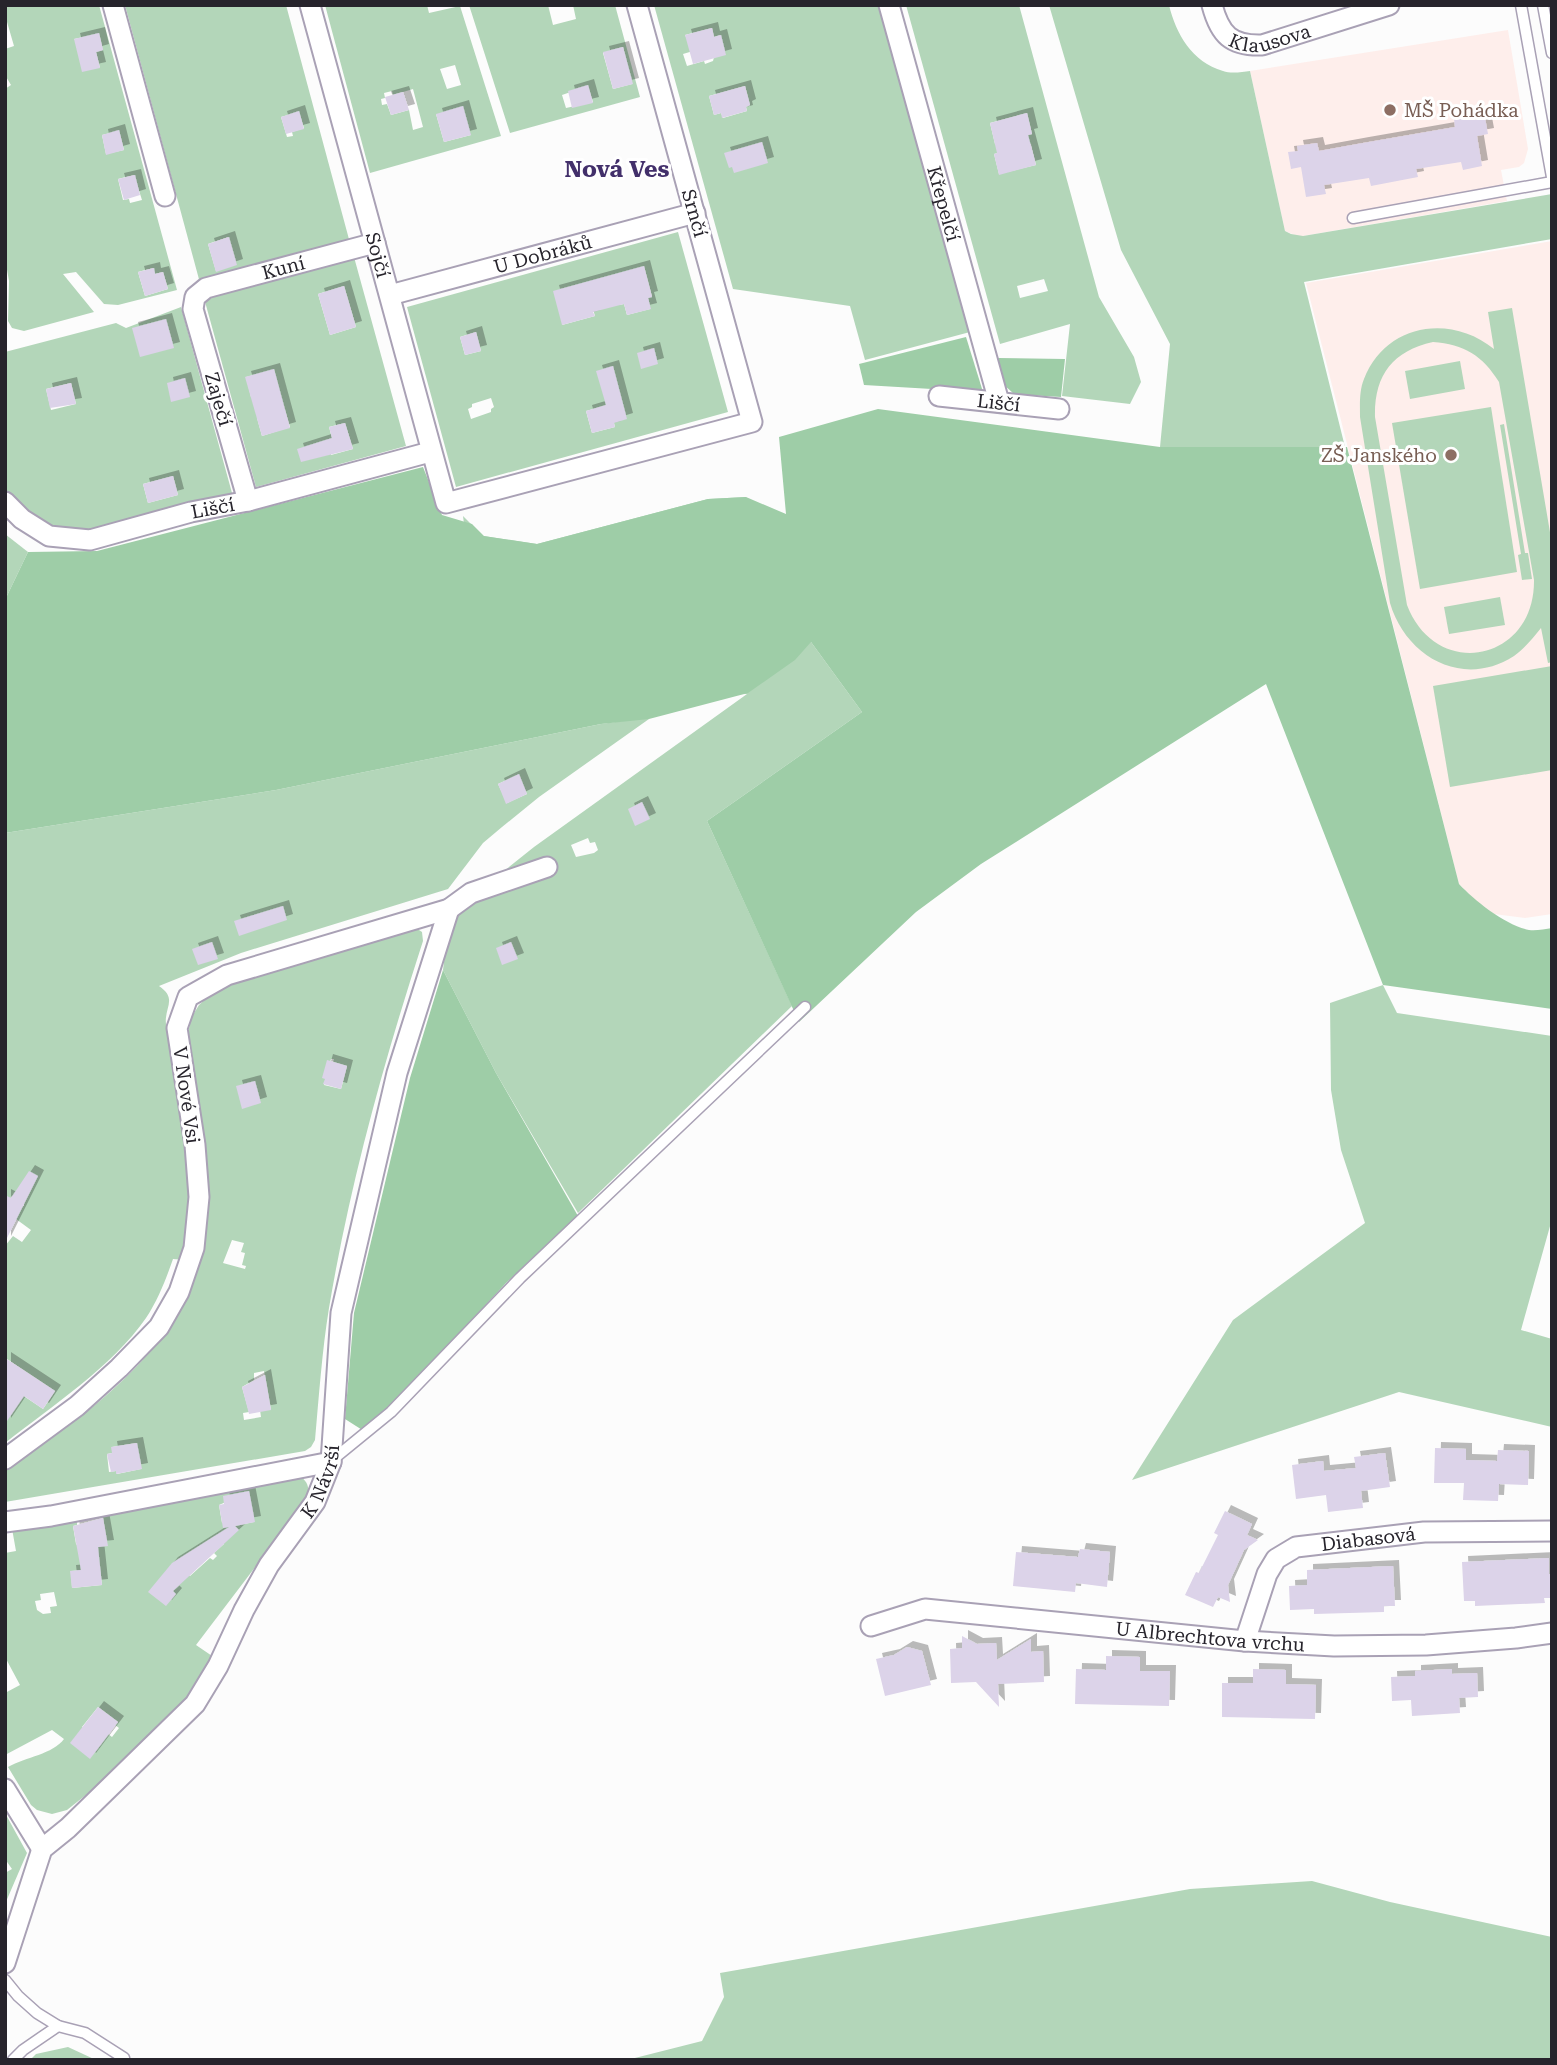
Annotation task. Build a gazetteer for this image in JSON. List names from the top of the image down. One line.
{"streets":{"street":["Klausova","Křepelčí","Srnčí","Sojčí","U Dobráků","Kuní","Zaječí","Liščí","V Nové Vsi","K Návrší","Diabasová","U Albrechtova vrchu"]},"crossings":[["Křepelčí","Liščí"],["Srnčí","Sojčí"],["Srnčí","U Dobráků"],["Sojčí","U Dobráků"],["Sojčí","Kuní"],["Sojčí","Liščí"],["Kuní","Zaječí"],["Zaječí","Liščí"],["V Nové Vsi","K Návrší"],["Diabasová","U Albrechtova vrchu"]],"districts":["Nová Ves"],"places":["MŠ Pohádka","ZŠ Janského"]}
